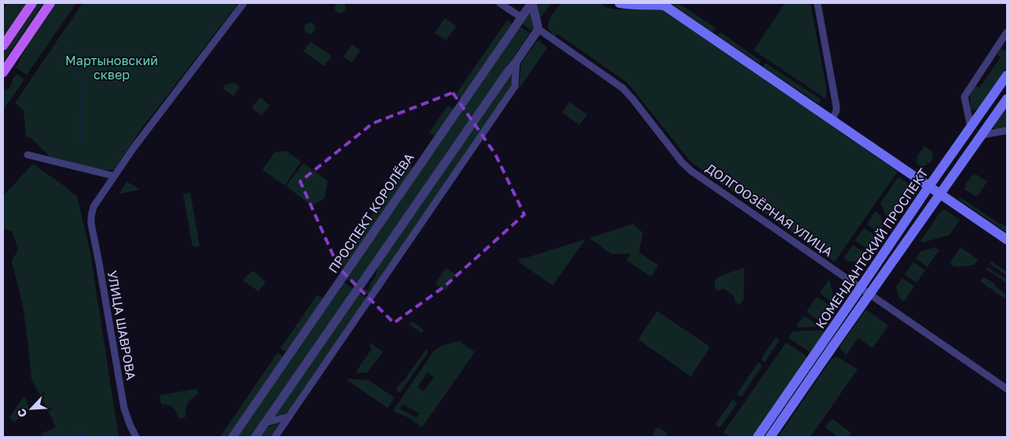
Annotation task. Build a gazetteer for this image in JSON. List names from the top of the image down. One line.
{"streets":{"main road":["КОМЕНДАНТСКИЙ ПРОСПЕКТ"],"street":["ДОЛГООЗЁРНАЯ УЛИЦА","ПРОСПЕКТ КОРОЛЁВА","УЛИЦА ШАВРОВА"]},"crossings":[["ДОЛГООЗЁРНАЯ УЛИЦА","ПРОСПЕКТ КОРОЛЁВА"],["ДОЛГООЗЁРНАЯ УЛИЦА","КОМЕНДАНТСКИЙ ПРОСПЕКТ"]],"parks":["Мартыновский сквер"],"north":"bottom left"}
